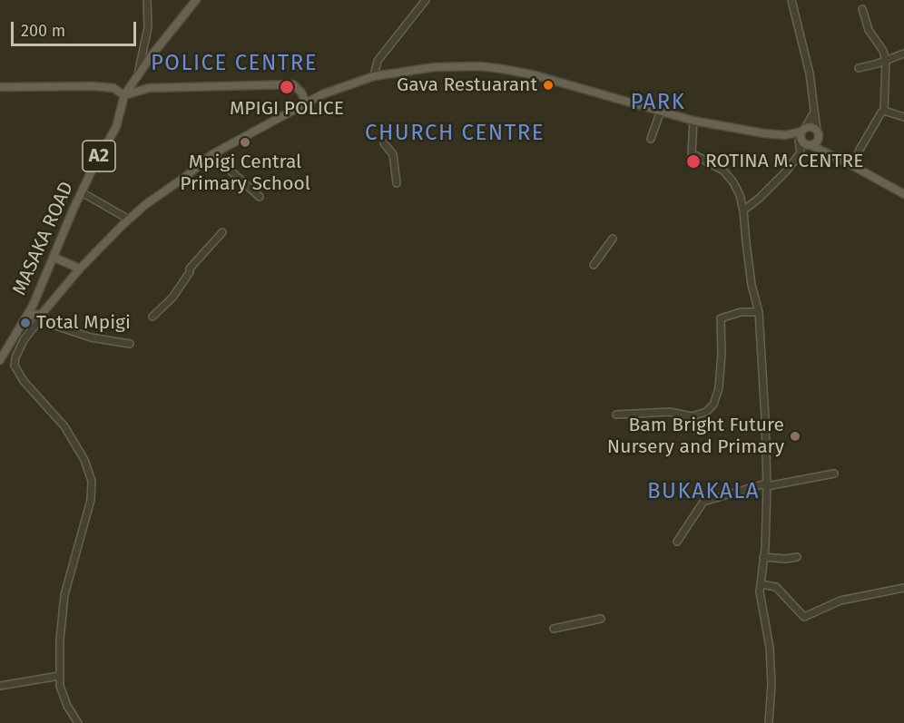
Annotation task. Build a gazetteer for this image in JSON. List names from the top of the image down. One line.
{"streets":{"main road":["A2","MASAKA ROAD"]},"crossings":[["A2","MASAKA ROAD"]],"districts":["POLICE CENTRE","PARK","CHURCH CENTRE","BUKAKALA"],"places":["Gava Restuarant","MPIGI POLICE","Mpigi Central Primary School","ROTINA M. CENTRE","Total Mpigi","Bam Bright Future Nursery and Primary"],"scale_bar":"200 m"}
